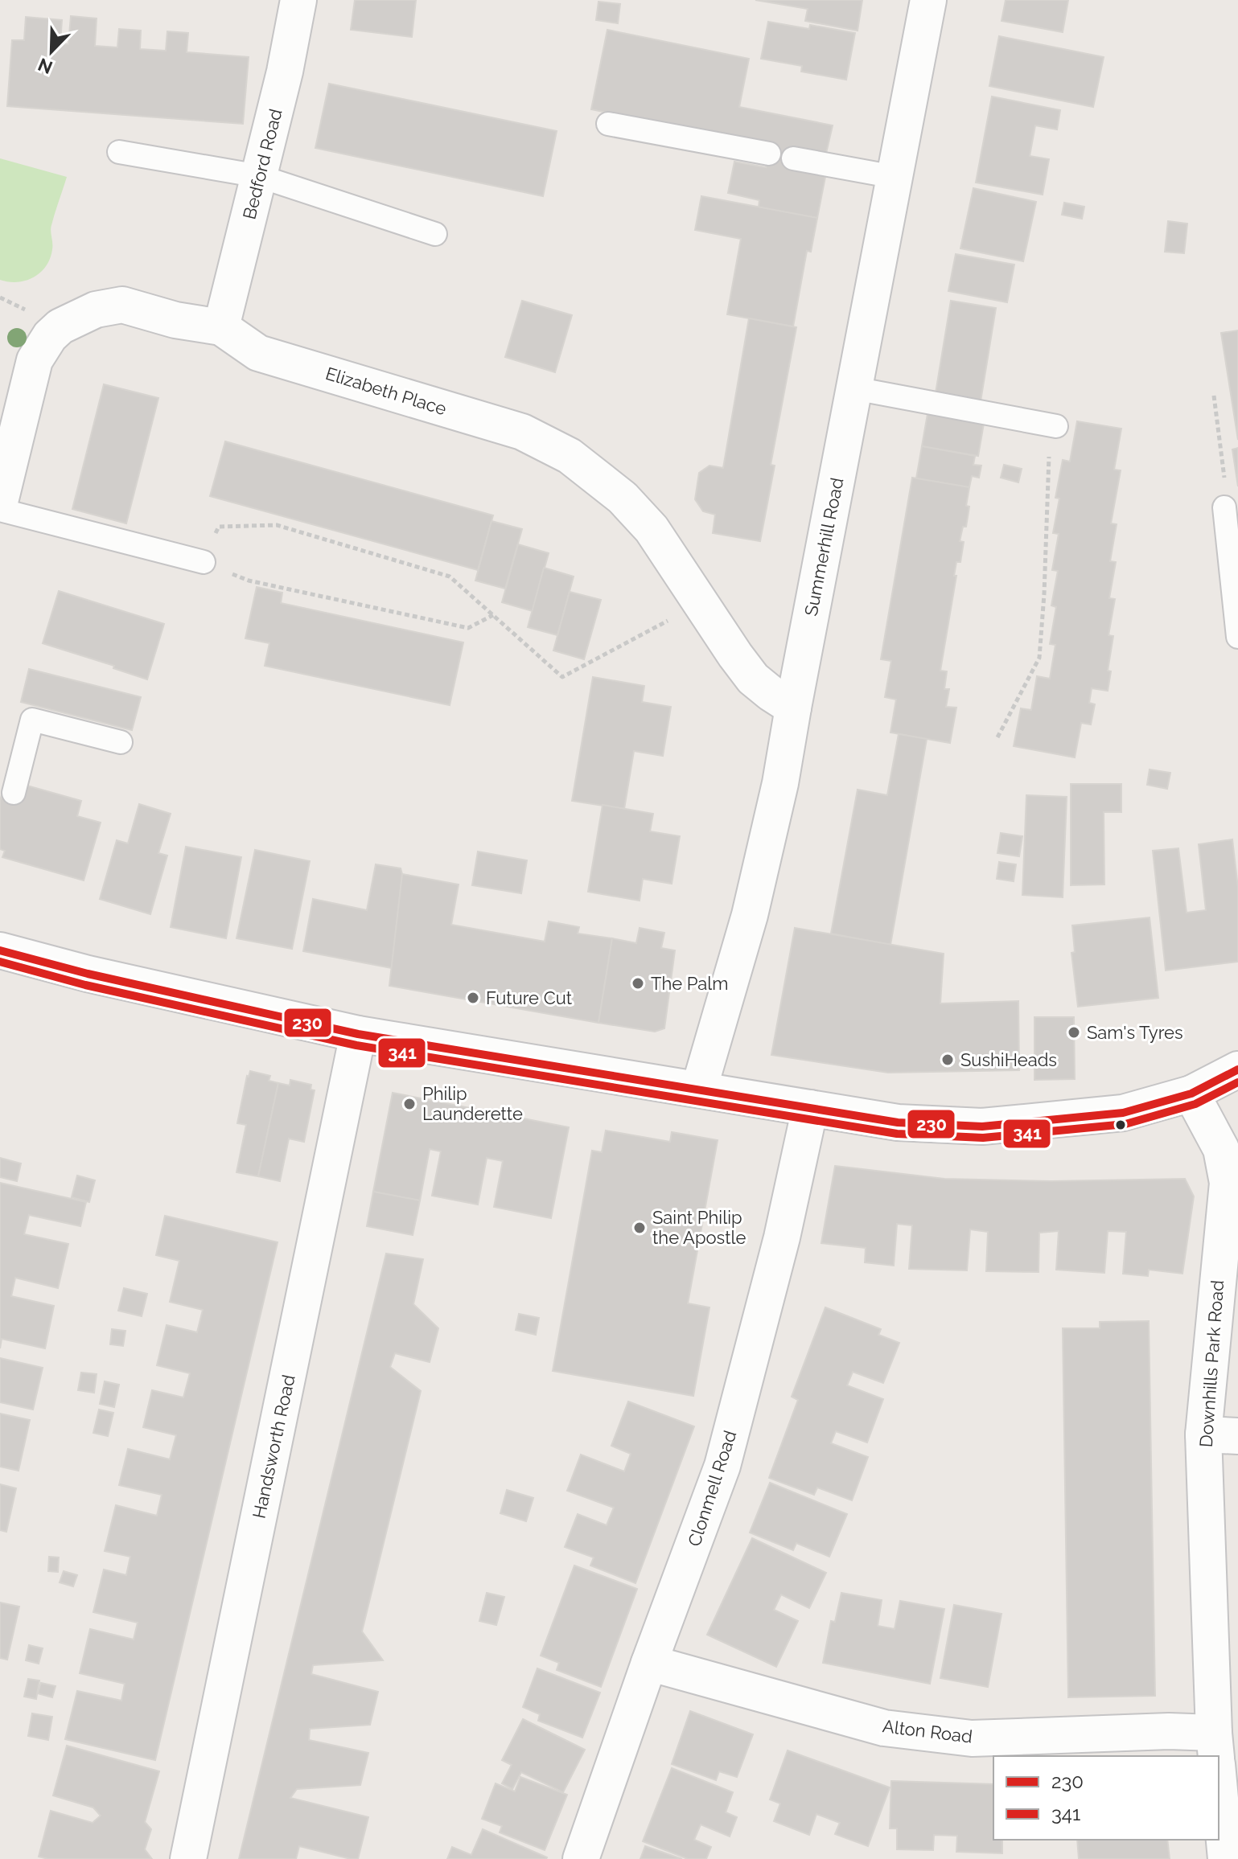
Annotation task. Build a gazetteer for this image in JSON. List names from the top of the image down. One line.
{"streets":{"street":["Bedford Road","Elizabeth Place","Summerhill Road","Downhills Park Road","Handsworth Road","Clonmell Road","Alton Road"]},"crossings":[["Bedford Road","Elizabeth Place"],["Elizabeth Place","Summerhill Road"],["Downhills Park Road","Alton Road"],["Clonmell Road","Alton Road"]],"places":["The Palm","Future Cut","Sam's Tyres","SushiHeads","Philip Launderette","Saint Philip the Apostle"],"lines":["transit line 230","transit line 341"],"legend":["230","341"],"north":"bottom left"}
